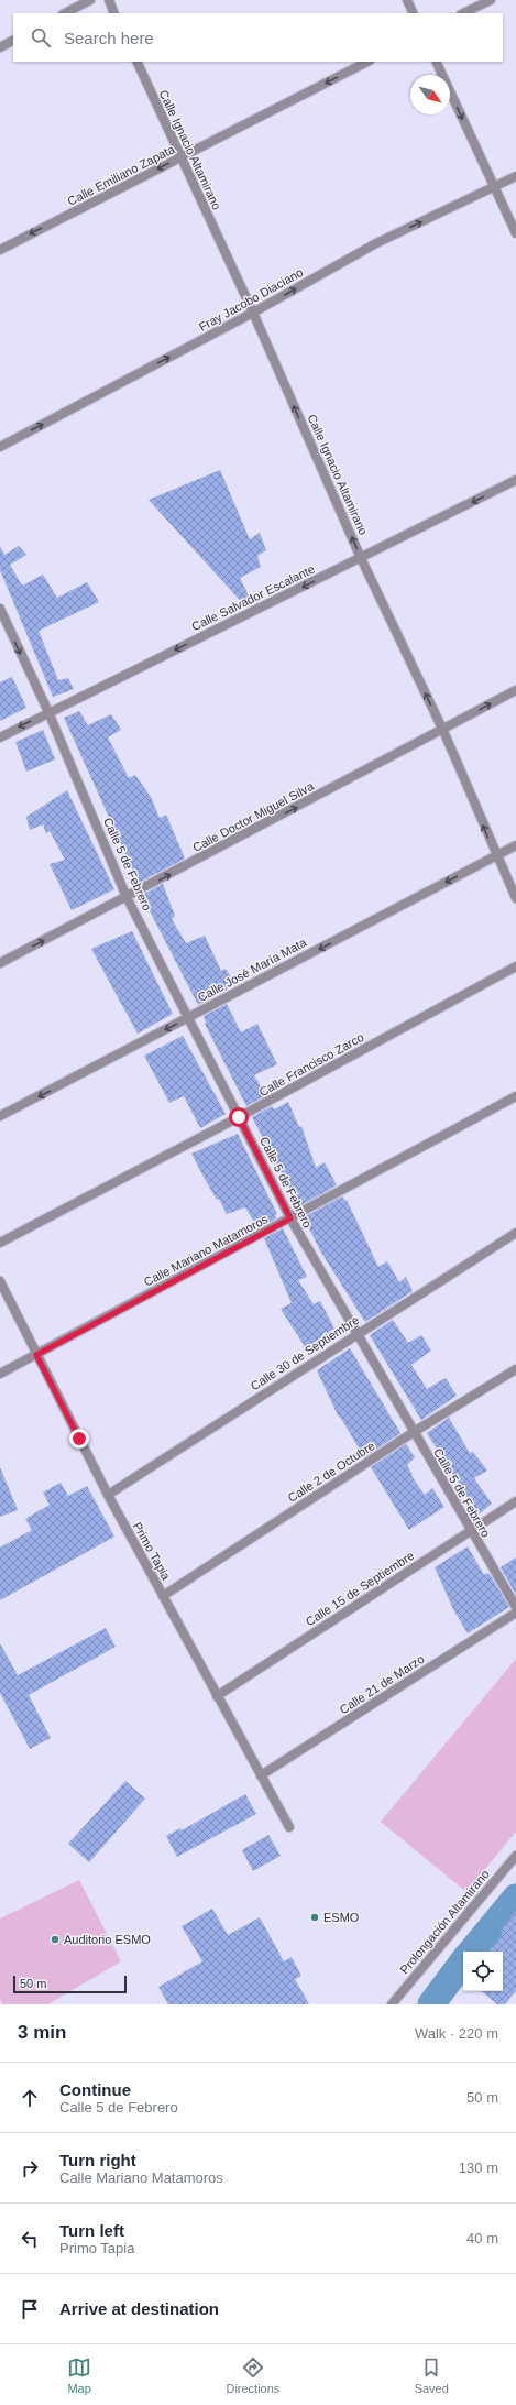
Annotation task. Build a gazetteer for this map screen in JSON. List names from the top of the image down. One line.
{"streets":{"street":["Calle Ignacio Altamirano","Calle Emiliano Zapata","Fray Jacobo Diaciano","Calle Salvador Escalante","Calle Doctor Miguel Silva","Calle 5 de Febrero","Calle José María Mata","Calle Francisco Zarco","Calle Mariano Matamoros","Calle 30 de Septiembre","Calle 2 de Octubre","Primo Tapia","Calle 15 de Septiembre","Calle 21 de Marzo","Prolongación Altamirano"]},"crossings":[["Calle Ignacio Altamirano","Calle Emiliano Zapata"],["Calle Ignacio Altamirano","Fray Jacobo Diaciano"],["Calle Ignacio Altamirano","Calle Salvador Escalante"],["Calle Ignacio Altamirano","Calle Doctor Miguel Silva"],["Calle Ignacio Altamirano","Calle José María Mata"],["Calle Salvador Escalante","Calle 5 de Febrero"],["Calle Doctor Miguel Silva","Calle 5 de Febrero"],["Calle 5 de Febrero","Calle José María Mata"],["Calle 5 de Febrero","Calle Francisco Zarco"],["Calle 5 de Febrero","Calle Mariano Matamoros"],["Calle 5 de Febrero","Calle 30 de Septiembre"],["Calle 5 de Febrero","Calle 2 de Octubre"],["Calle 5 de Febrero","Calle 15 de Septiembre"],["Calle Mariano Matamoros","Primo Tapia"],["Calle 30 de Septiembre","Primo Tapia"],["Calle 2 de Octubre","Primo Tapia"],["Primo Tapia","Calle 15 de Septiembre"],["Primo Tapia","Calle 21 de Marzo"]],"one_way":["Calle Ignacio Altamirano","Calle Emiliano Zapata","Fray Jacobo Diaciano","Calle Salvador Escalante","Calle Doctor Miguel Silva","Calle José María Mata"],"places":["ESMO","Auditorio ESMO"],"scale_bar":"50 m","north":"bottom right","page":{"search":"Search here","scale":"50 m","heading":["3 min","Walk · 220 m"],"list":[["Continue","Calle 5 de Febrero","50 m"],["Turn right","Calle Mariano Matamoros","130 m"],["Turn left","Primo Tapia","40 m"],"Arrive at destination"],"nav":["Map","Directions","Saved"]}}
